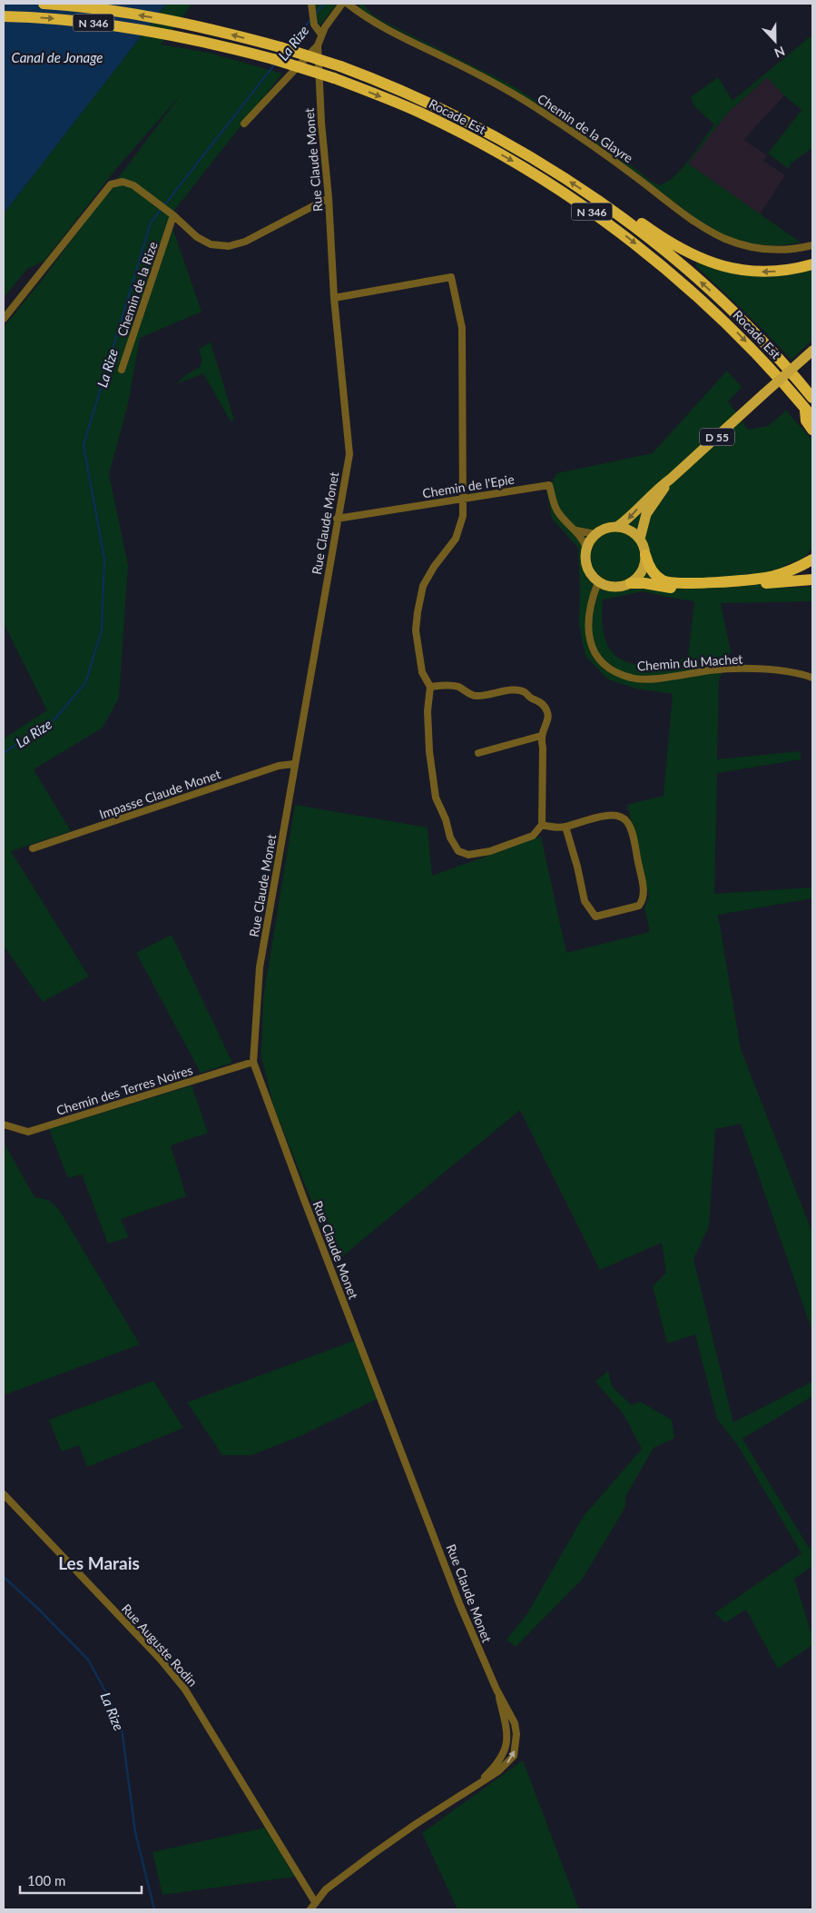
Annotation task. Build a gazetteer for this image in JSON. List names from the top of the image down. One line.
{"streets":{"highway":["N 346","Rocade Est"],"main road":["D 55"],"street":["Chemin de la Glayre","Rue Claude Monet","Chemin de la Rize","Chemin de l'Epie","Chemin du Machet","Impasse Claude Monet","Chemin des Terres Noires","Rue Auguste Rodin"]},"crossings":[["Rue Claude Monet","Chemin de l'Epie"],["Rue Claude Monet","Impasse Claude Monet"],["Rue Claude Monet","Chemin des Terres Noires"],["Rue Claude Monet","Rue Auguste Rodin"],["D 55","Chemin de l'Epie"],["D 55","Chemin du Machet"],["Chemin de l'Epie","Chemin du Machet"]],"districts":["Les Marais"],"water":["La Rize","Canal de Jonage"],"scale_bar":"100 m","north":"bottom"}
